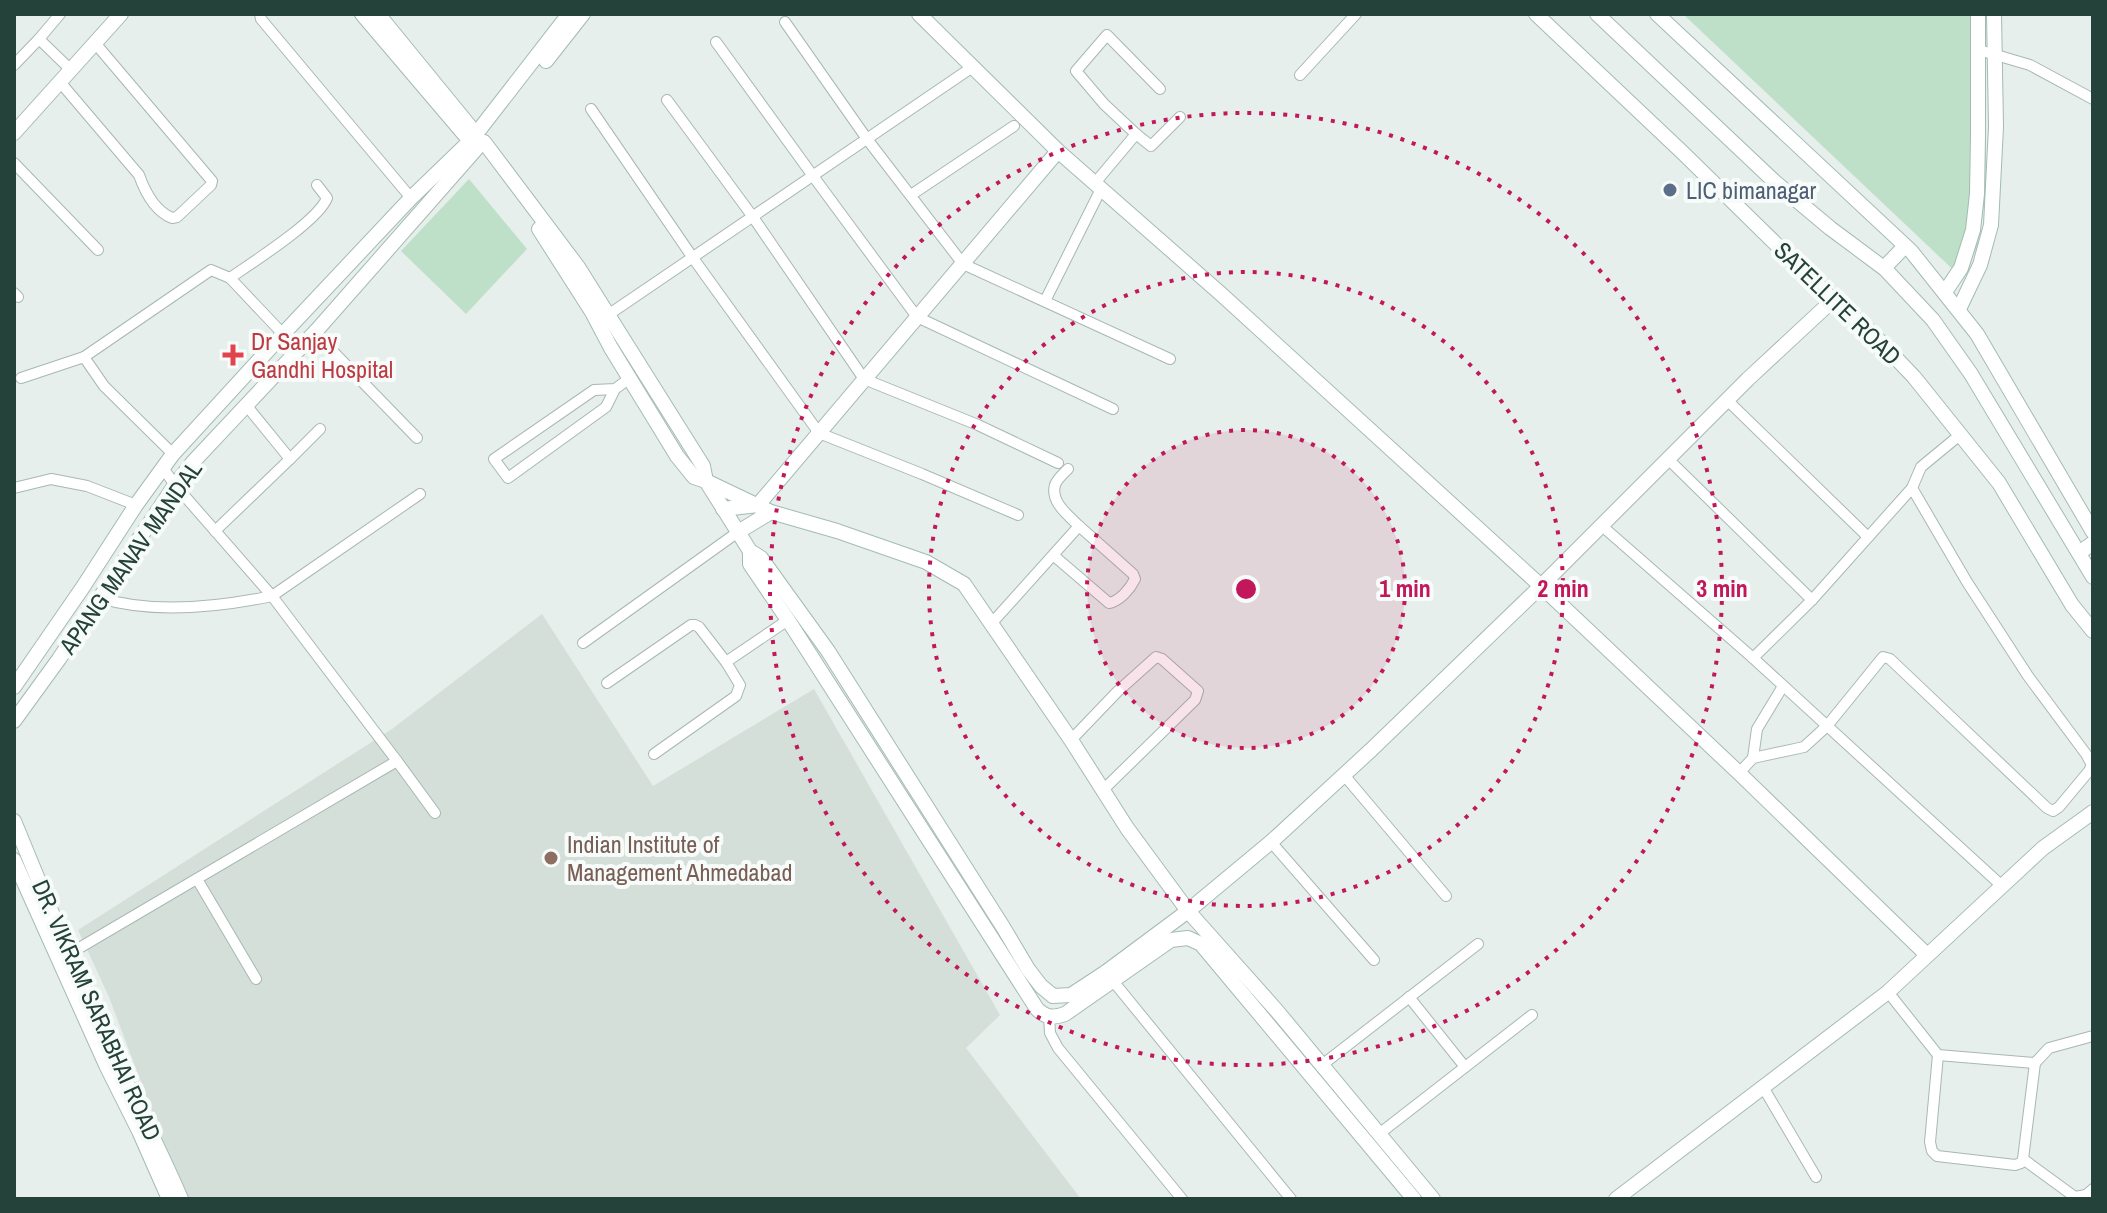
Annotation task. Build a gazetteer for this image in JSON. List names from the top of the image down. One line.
{"streets":{"street":["SATELLITE ROAD","APANG MANAV MANDAL","DR. VIKRAM SARABHAI ROAD"]},"places":{"other":["LIC bimanagar","Indian Institute of Management Ahmedabad"],"health":["Dr Sanjay Gandhi Hospital"]},"rings":["1 min","2 min","3 min"]}
